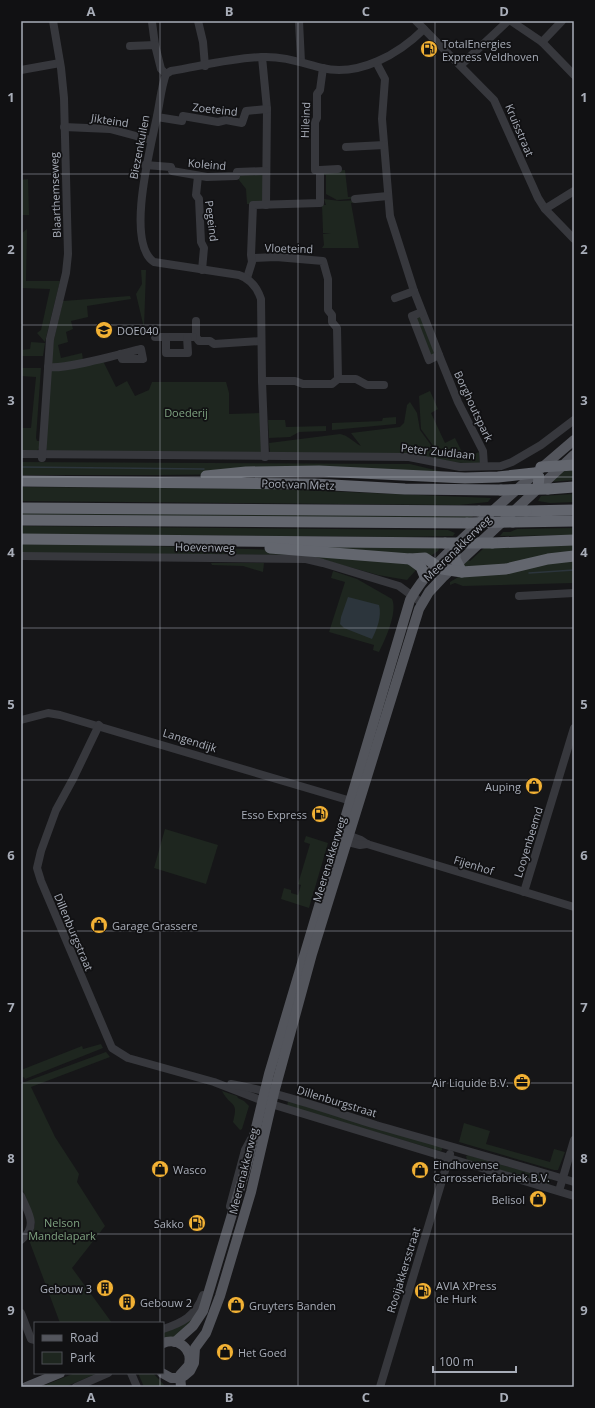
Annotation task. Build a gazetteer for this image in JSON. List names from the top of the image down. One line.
{"streets":{"highway":["Poot van Metz"],"main road":["Meerenakkerweg"],"street":["Zoeteind","Jikteind","Hileind","Kruisstraat","Biezenkuilen","Koleind","Blaarthemseweg","Pegeind","Vloeteind","Borghoutspark","Peter Zuidlaan","Hoevenweg","Langendijk","Looyenbeemd","Fijenhof","Dillenburgstraat","Rooijakkersstraat"]},"crossings":[["Zoeteind","Biezenkuilen"],["Jikteind","Biezenkuilen"],["Jikteind","Blaarthemseweg"],["Hileind","Biezenkuilen"],["Hileind","Vloeteind"],["Biezenkuilen","Koleind"],["Biezenkuilen","Pegeind"],["Koleind","Pegeind"],["Blaarthemseweg","Peter Zuidlaan"],["Borghoutspark","Peter Zuidlaan"],["Poot van Metz","Meerenakkerweg"],["Hoevenweg","Meerenakkerweg"],["Meerenakkerweg","Langendijk"],["Meerenakkerweg","Fijenhof"],["Meerenakkerweg","Dillenburgstraat"],["Langendijk","Dillenburgstraat"],["Looyenbeemd","Fijenhof"],["Dillenburgstraat","Rooijakkersstraat"]],"parks":["Doederij","Nelson Mandelapark"],"places":{"fuel station":["TotalEnergies Express Veldhoven","Esso Express","Sakko","AVIA XPress de Hurk"],"school or university":["DOE040"],"shop":["Auping","Garage Grassere","Wasco","Eindhovense Carrosseriefabriek B.V.","Belisol","Gruyters Banden","Het Goed"],"office":["Air Liquide B.V."],"building":["Gebouw 3","Gebouw 2"]},"legend":["Road","Park"],"scale_bar":"100 m","grid":{"columns":["A","B","C","D"],"rows":["1","2","3","4","5","6","7","8","9"]}}
